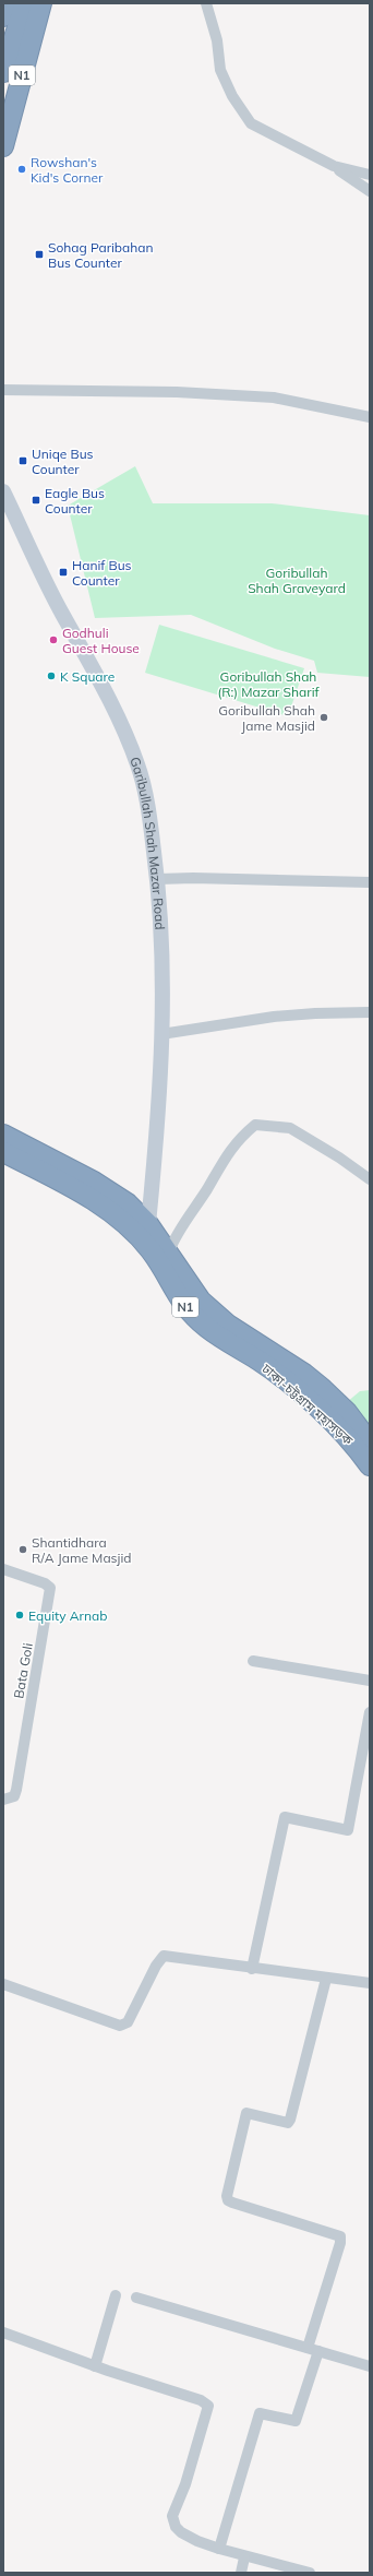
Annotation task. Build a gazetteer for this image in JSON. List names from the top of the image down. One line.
{"streets":{"highway":["N1","ঢাকা-চট্টগ্রাম মহাসড়ক"],"street":["Garibullah Shah Mazar Road","Bata Goli"]},"crossings":[["Garibullah Shah Mazar Road","ঢাকা-চট্টগ্রাম মহাসড়ক"]],"parks":["Goribullah Shah Graveyard","Goribullah Shah (R:) Mazar Sharif"],"places":{"other":["Rowshan's Kid's Corner","Godhuli Guest House","K Square","Goribullah Shah Jame Masjid","Shantidhara R/A Jame Masjid","Equity Arnab"],"transit":["Sohag Paribahan Bus Counter","Uniqe Bus Counter","Eagle Bus Counter","Hanif Bus Counter"]}}
